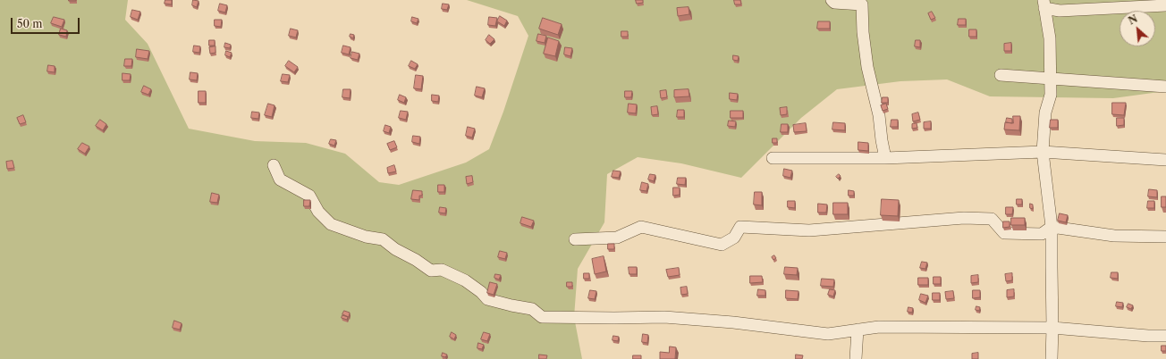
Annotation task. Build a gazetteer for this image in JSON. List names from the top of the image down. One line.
{"scale_bar":"50 m","north":"top left"}
